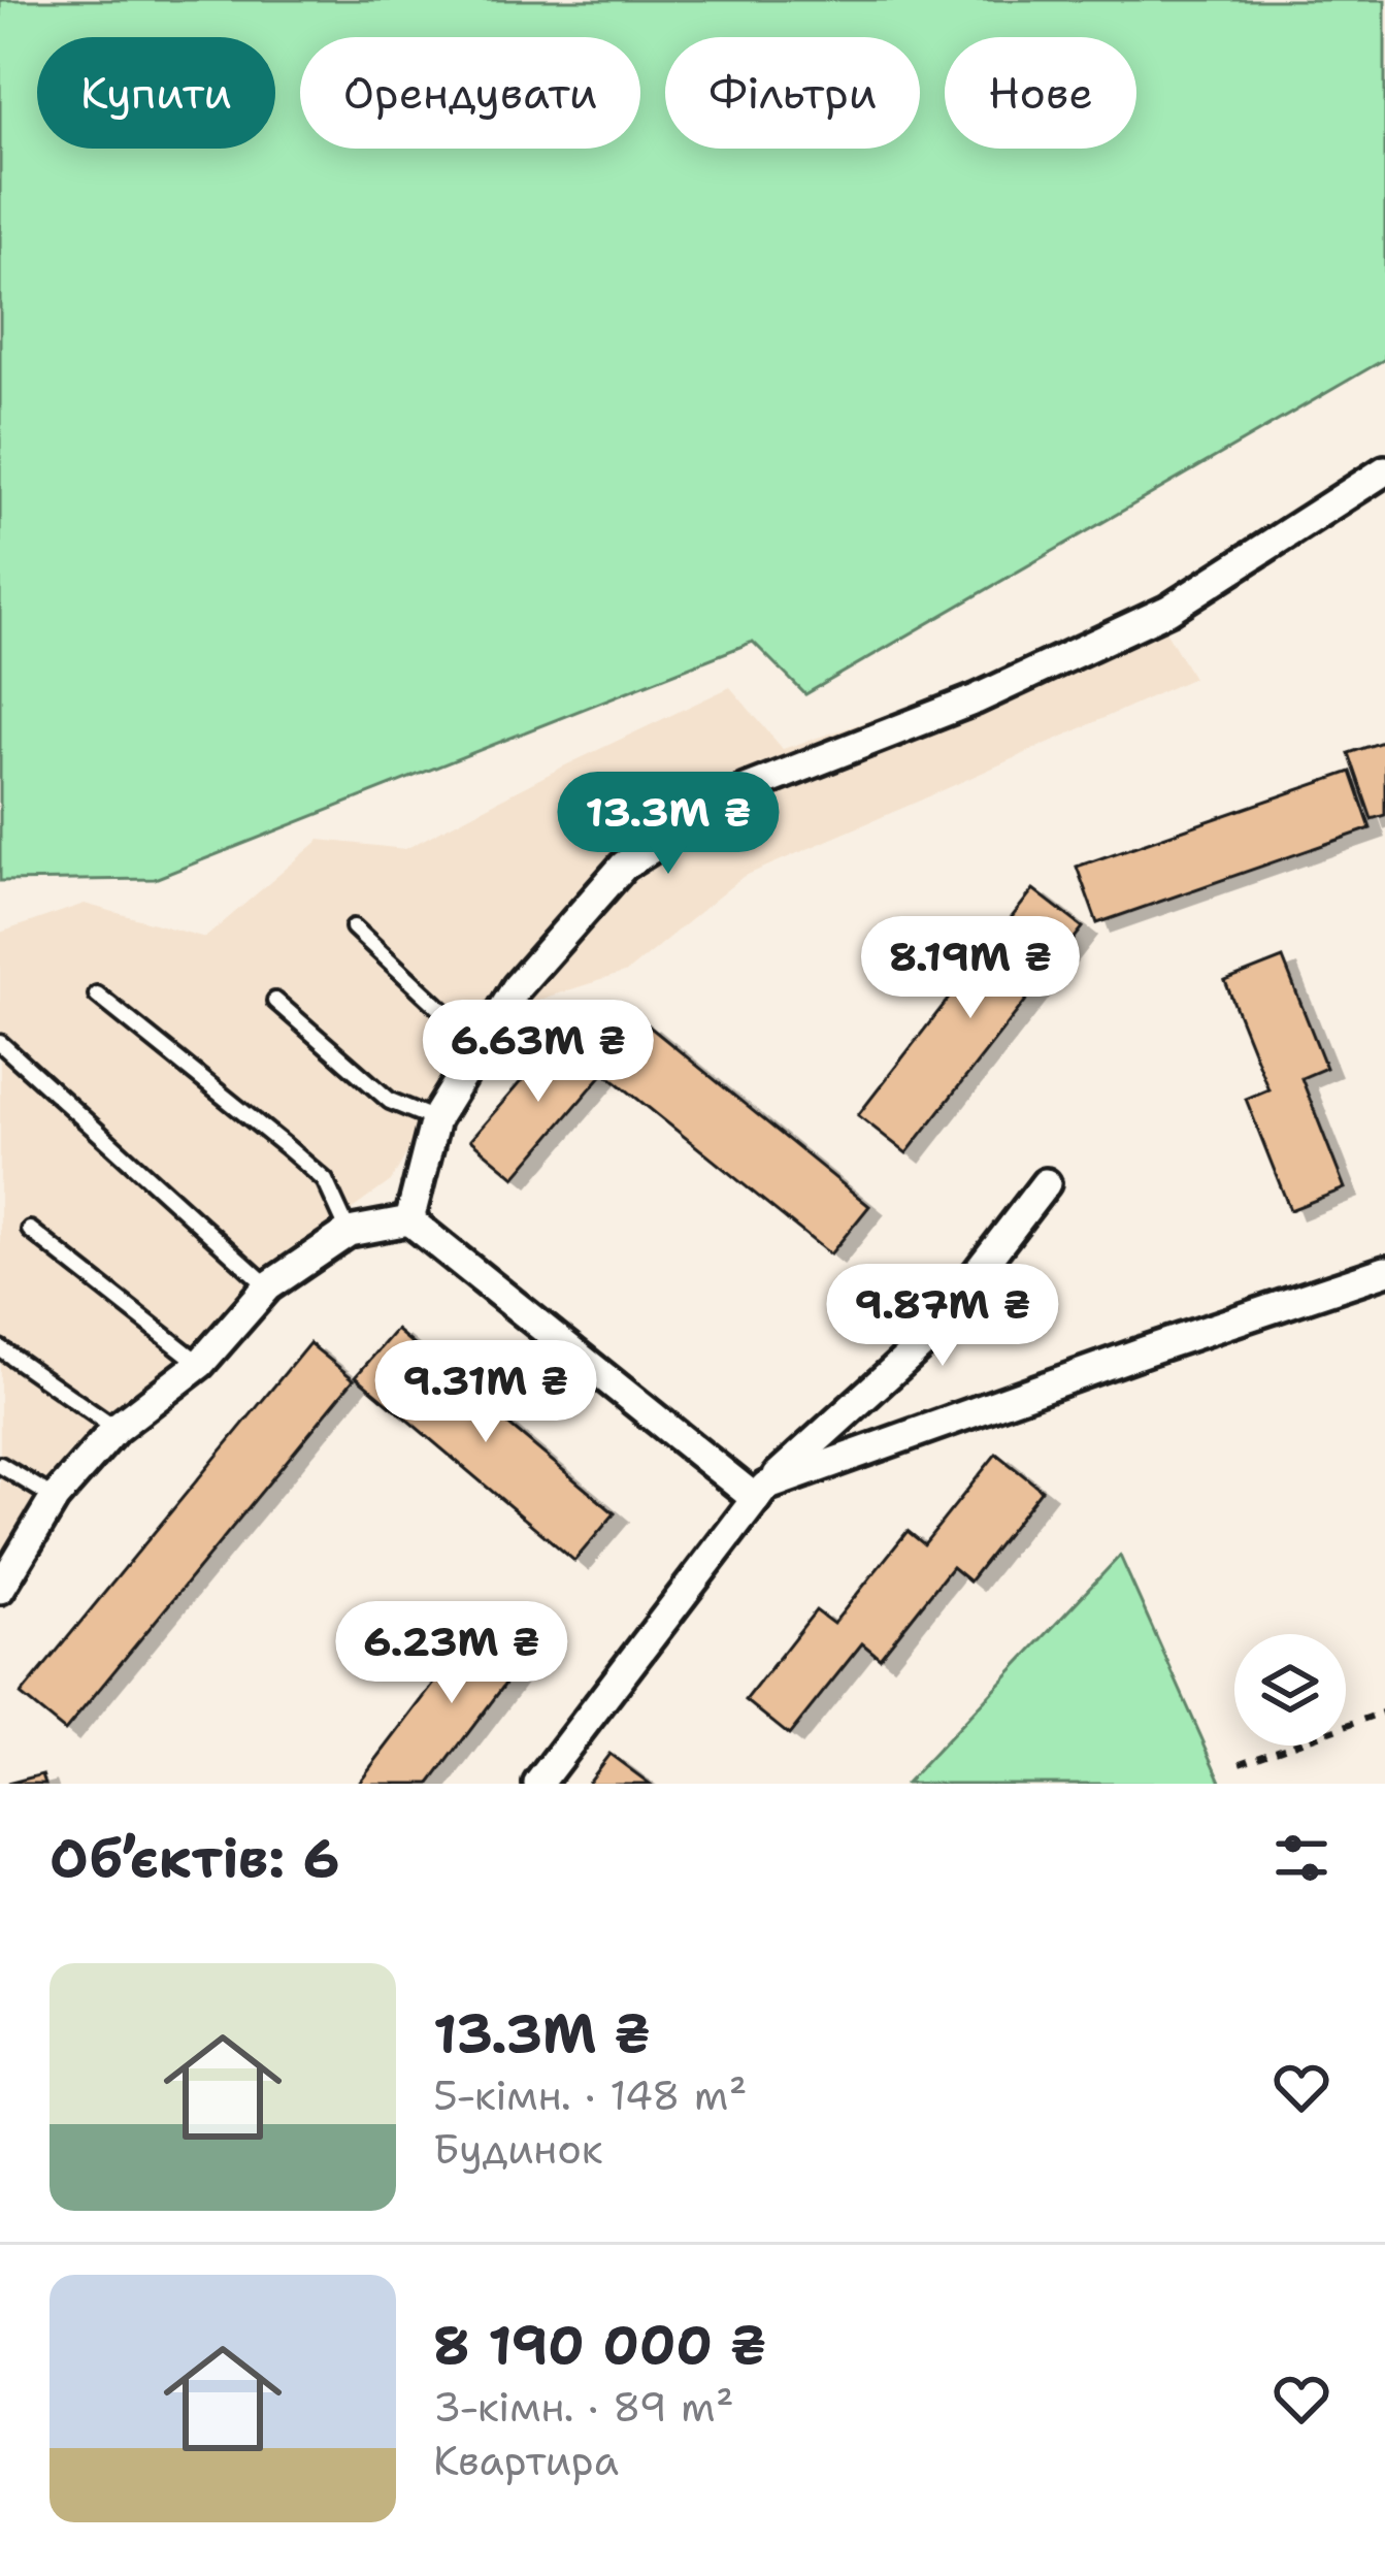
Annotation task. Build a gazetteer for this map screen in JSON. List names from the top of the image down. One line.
{"page":{"chip":["Купити","Орендувати","Фільтри","Нове"],"price":["13.3M ₴","8.19M ₴","6.63M ₴","9.87M ₴","9.31M ₴","6.23M ₴"],"heading":"Об’єктів: 6","list":[{"name":"13.3M ₴","note":"5-кімн. · 148 m² · Будинок"},{"name":"8 190 000 ₴","note":"3-кімн. · 89 m² · Квартира"}]}}
